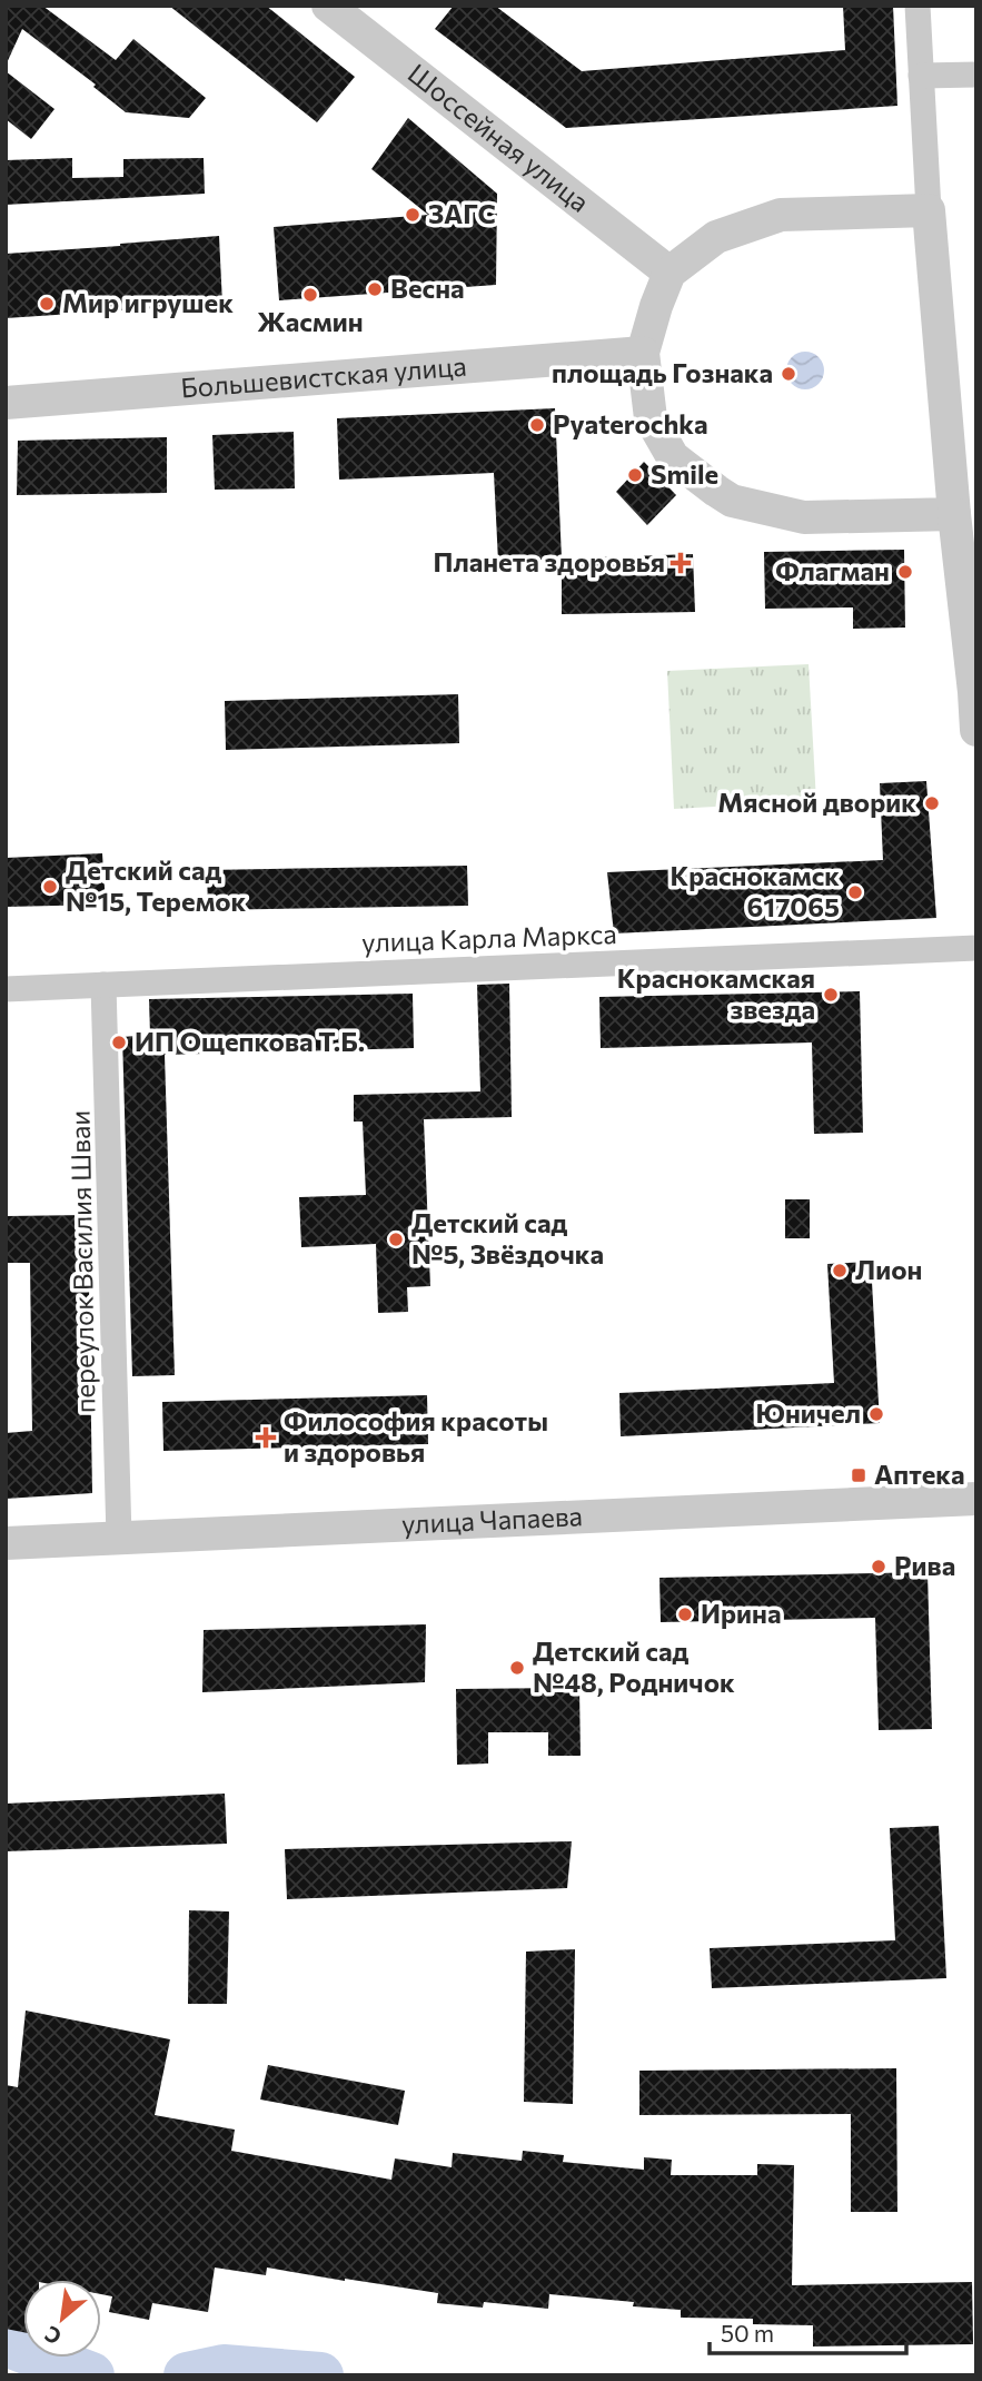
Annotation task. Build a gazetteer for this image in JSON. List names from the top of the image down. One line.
{"streets":{"street":["Шоссейная улица","Большевистская улица","улица Карла Маркса","переулок Василия Шваи","улица Чапаева"]},"crossings":[["улица Карла Маркса","переулок Василия Шваи"],["переулок Василия Шваи","улица Чапаева"]],"places":{"other":["ЗАГС","Весна","Жасмин","Мир игрушек","площадь Гознака","Pyaterochka","Smile","Флагман","Мясной дворик","Детский сад №15, Теремок","Краснокамск 617065","Краснокамская звезда","ИП Ощепкова Т.Б.","Детский сад №5, Звёздочка","Лион","Юничел","Рива","Ирина","Детский сад №48, Родничок"],"health":["Планета здоровья","Философия красоты и здоровья"],"transit":["Аптека"]},"scale_bar":"50 m","north":"bottom left"}
